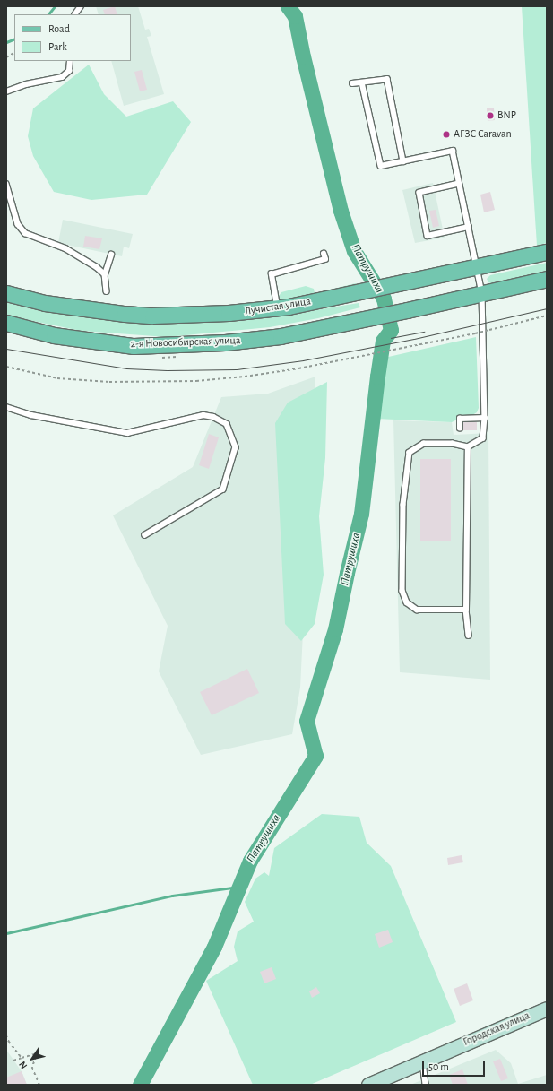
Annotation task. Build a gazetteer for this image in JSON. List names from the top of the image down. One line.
{"streets":{"main road":["Лучистая улица","2-я Новосибирская улица"],"street":["Городская улица"]},"water":["Патрушиха"],"places":["BNP","АГЗС Caravan"],"legend":["Road","Park"],"scale_bar":"50 m","north":"bottom left"}
